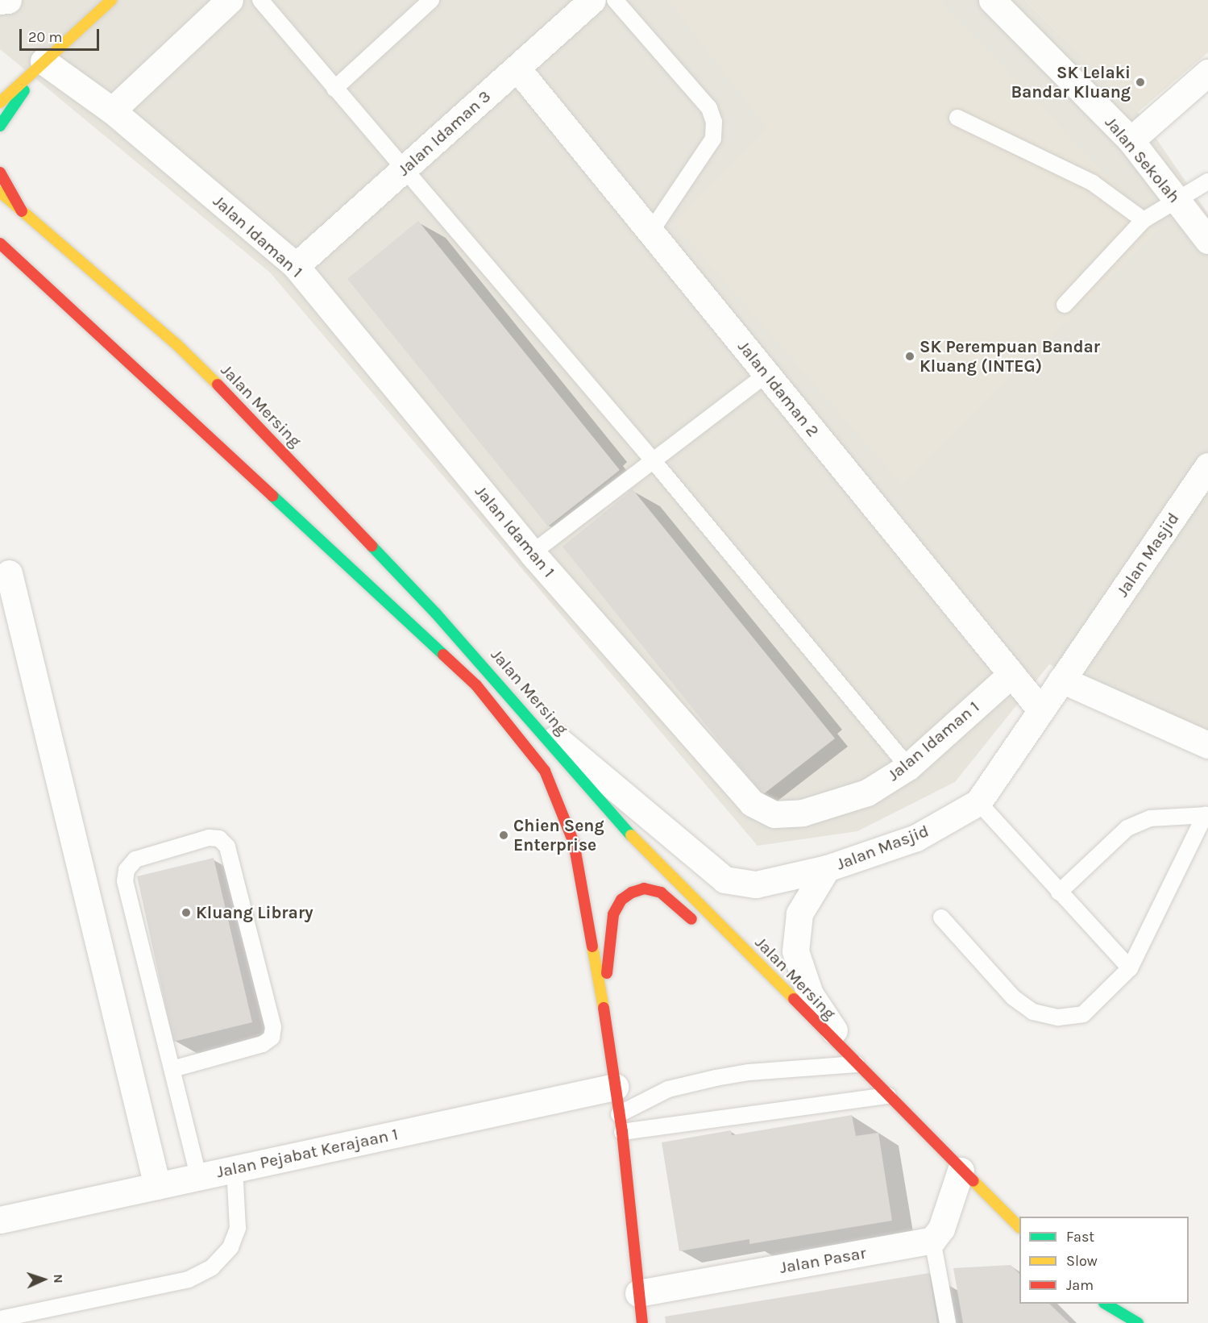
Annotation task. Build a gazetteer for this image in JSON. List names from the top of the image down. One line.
{"streets":{"main road":["Jalan Mersing"],"street":["Jalan Idaman 3","Jalan Sekolah","Jalan Idaman 1","Jalan Idaman 2","Jalan Masjid","Jalan Pejabat Kerajaan 1","Jalan Pasar"]},"crossings":[["Jalan Idaman 3","Jalan Idaman 1"],["Jalan Idaman 3","Jalan Idaman 2"],["Jalan Idaman 1","Jalan Idaman 2"],["Jalan Idaman 2","Jalan Masjid"],["Jalan Mersing","Jalan Masjid"]],"places":["SK Lelaki Bandar Kluang","SK Perempuan Bandar Kluang (INTEG)","Chien Seng Enterprise","Kluang Library"],"legend":["Fast","Slow","Jam"],"scale_bar":"20 m","north":"right"}
